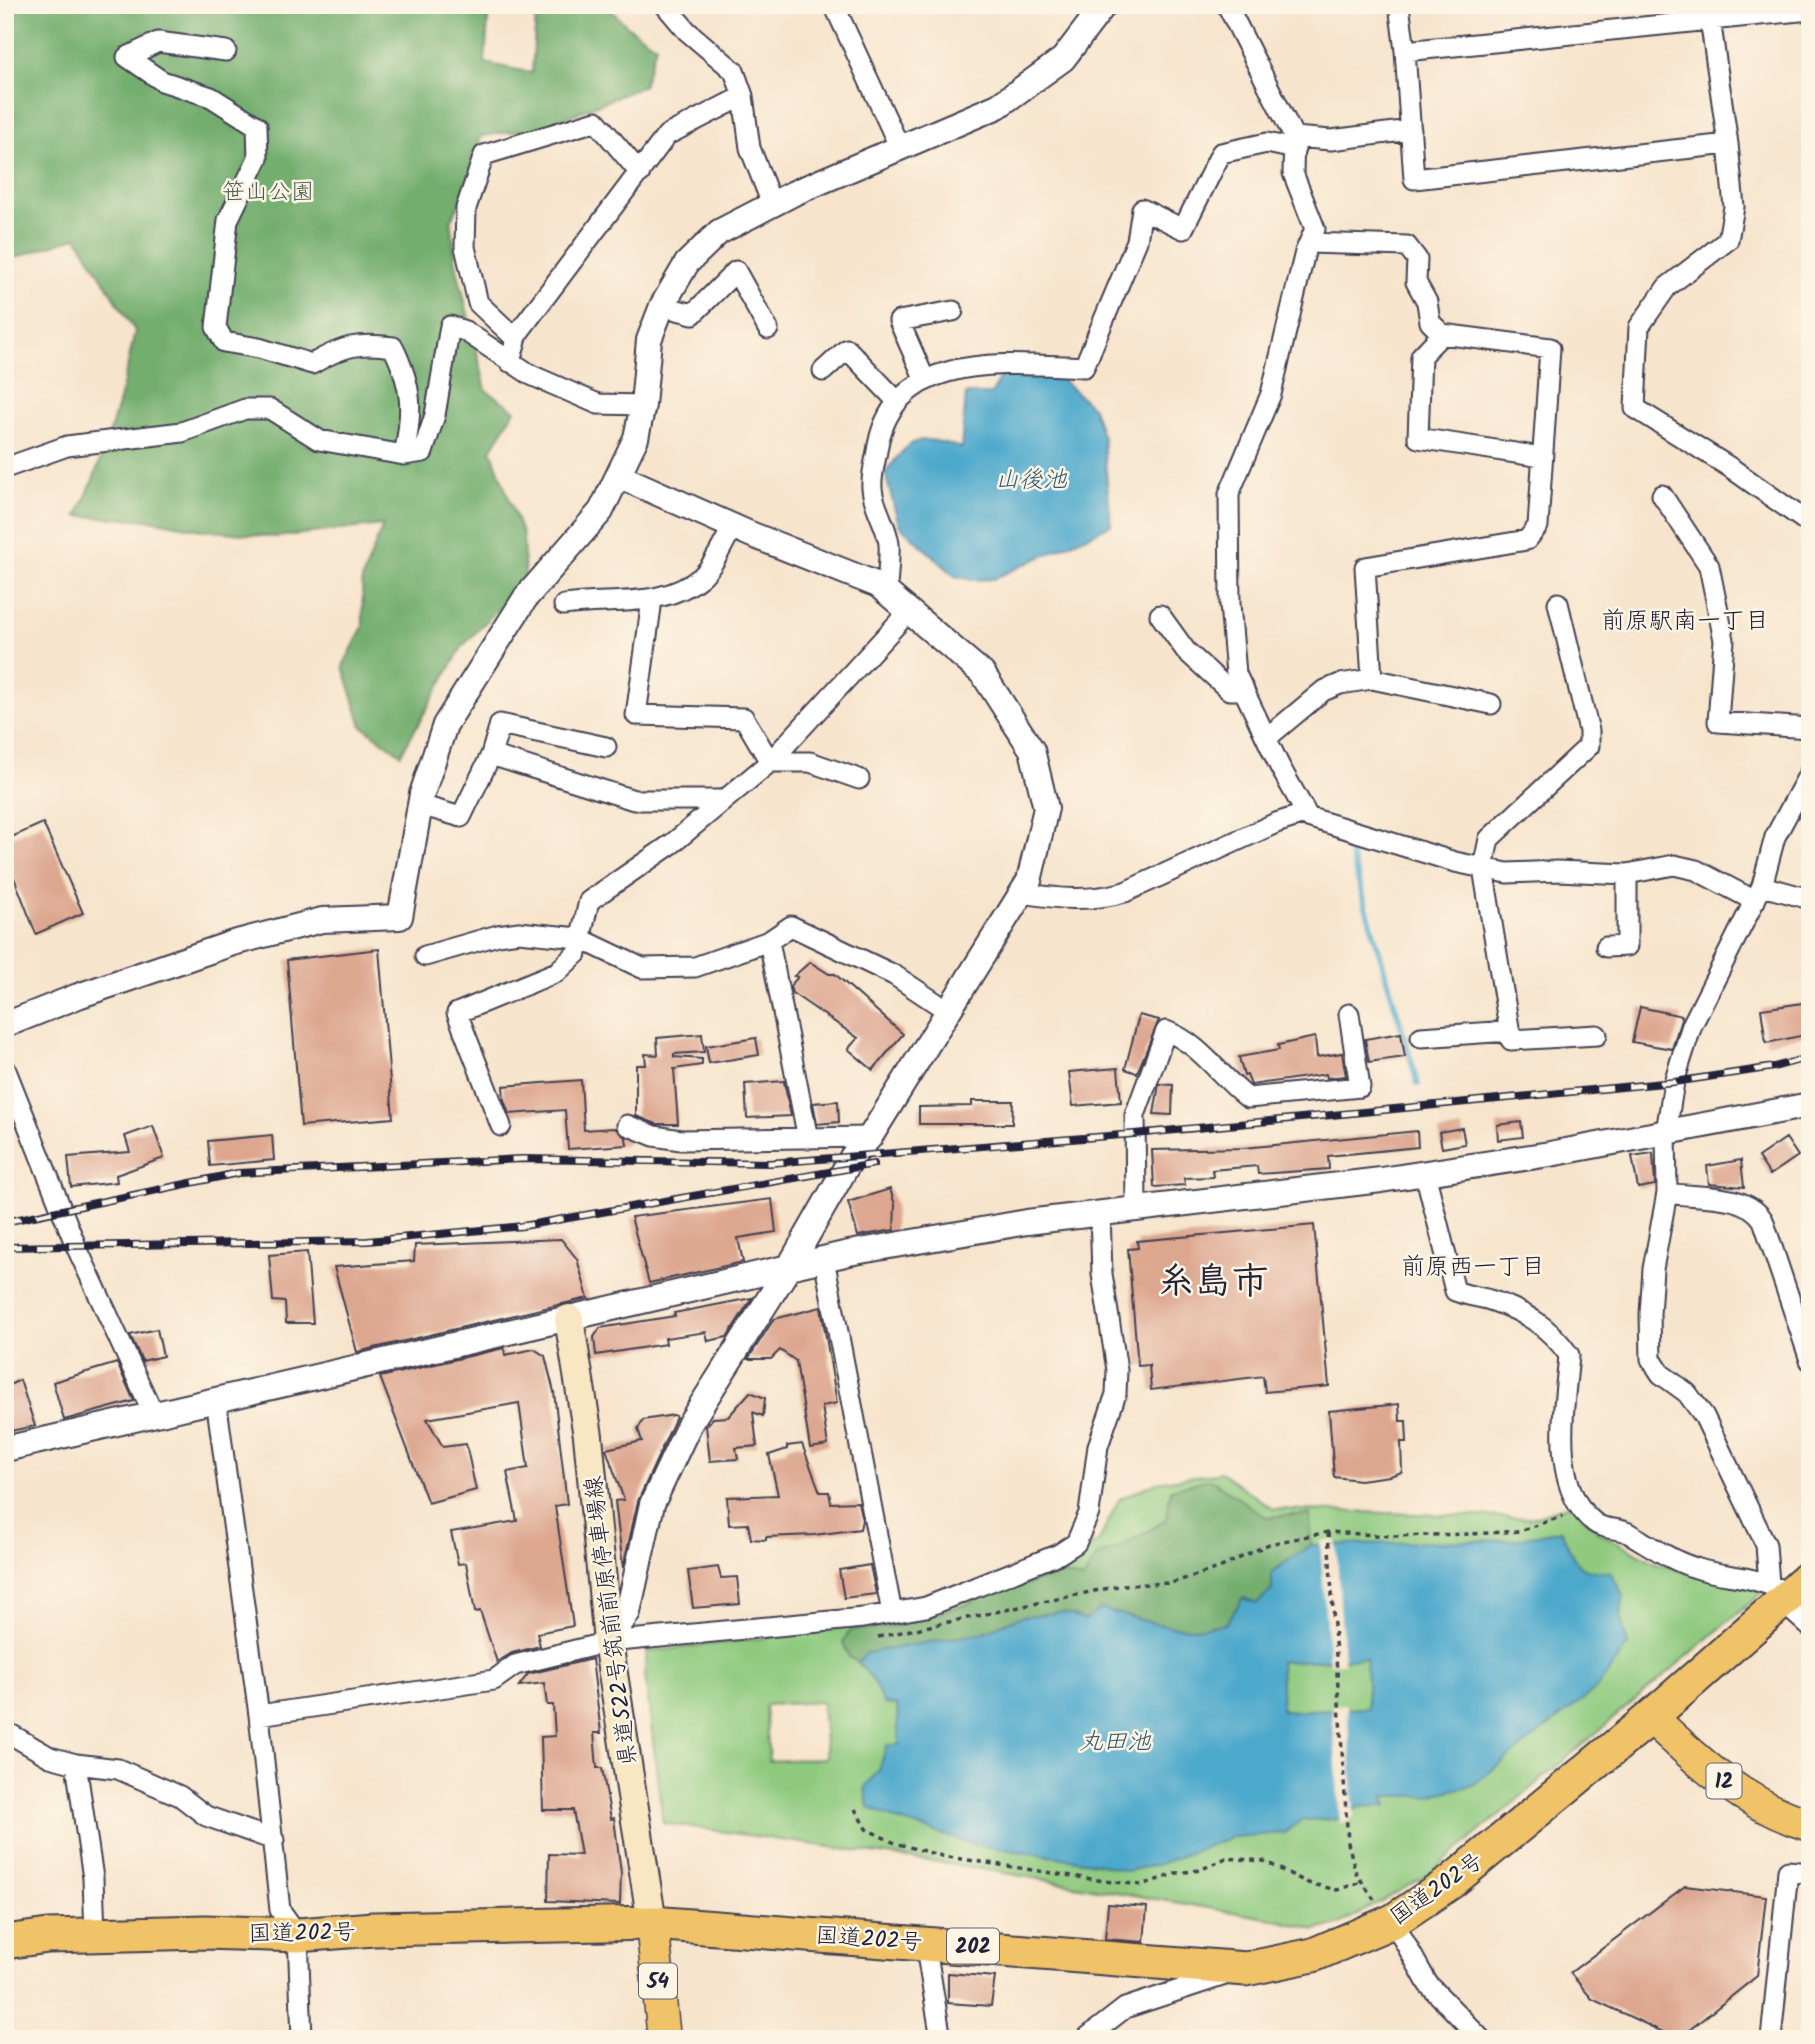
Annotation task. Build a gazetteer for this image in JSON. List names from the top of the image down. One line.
{"streets":{"highway":["国道202号","202"],"main road":["県道522号筑前前原停車場線","12","54"]},"crossings":[["県道522号筑前前原停車場線","国道202号"],["県道522号筑前前原停車場線","54"],["12","国道202号"],["国道202号","54"]],"districts":["前原駅南一丁目","前原西一丁目","糸島市"],"water":["山後池","丸田池"],"parks":["笹山公園"]}
